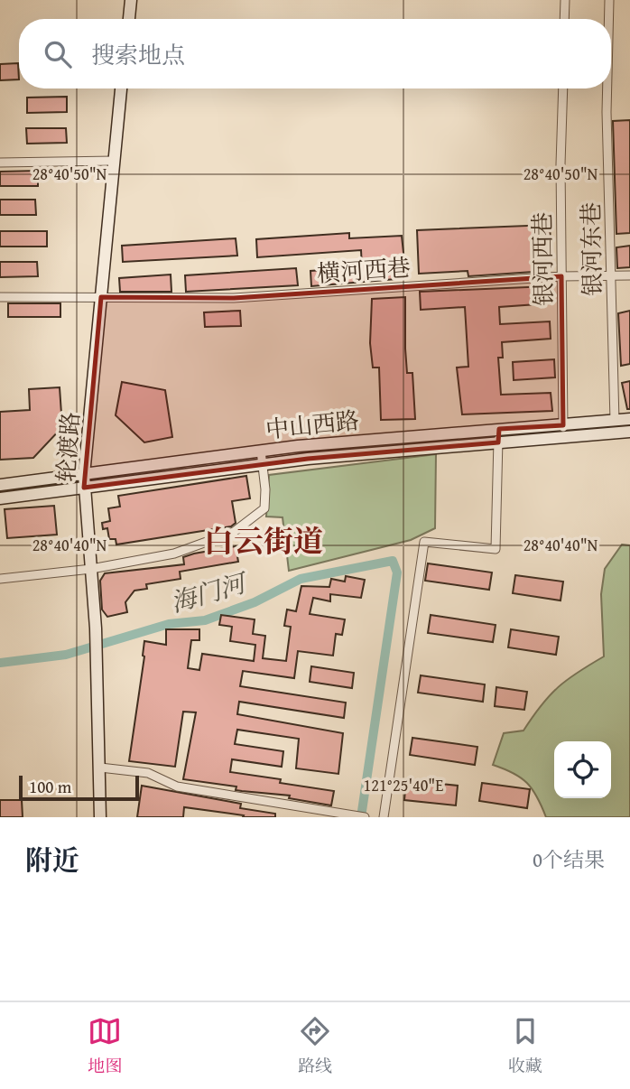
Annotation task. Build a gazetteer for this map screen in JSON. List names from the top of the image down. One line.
{"streets":{"main road":["中山西路","轮渡路"],"street":["银河东巷","银河西巷","横河西巷"]},"crossings":[["银河东巷","横河西巷"],["银河东巷","中山西路"],["银河西巷","横河西巷"],["银河西巷","中山西路"],["横河西巷","轮渡路"],["中山西路","轮渡路"]],"districts":["白云街道"],"water":["海门河"],"scale_bar":"100 m","page":{"search":"搜索地点","scale":"100 m","heading":["附近","0个结果"],"nav":["地图","路线","收藏"]},"coordinates":["28°40'50\"N","28°40'40\"N","121°25'40\"E"]}
